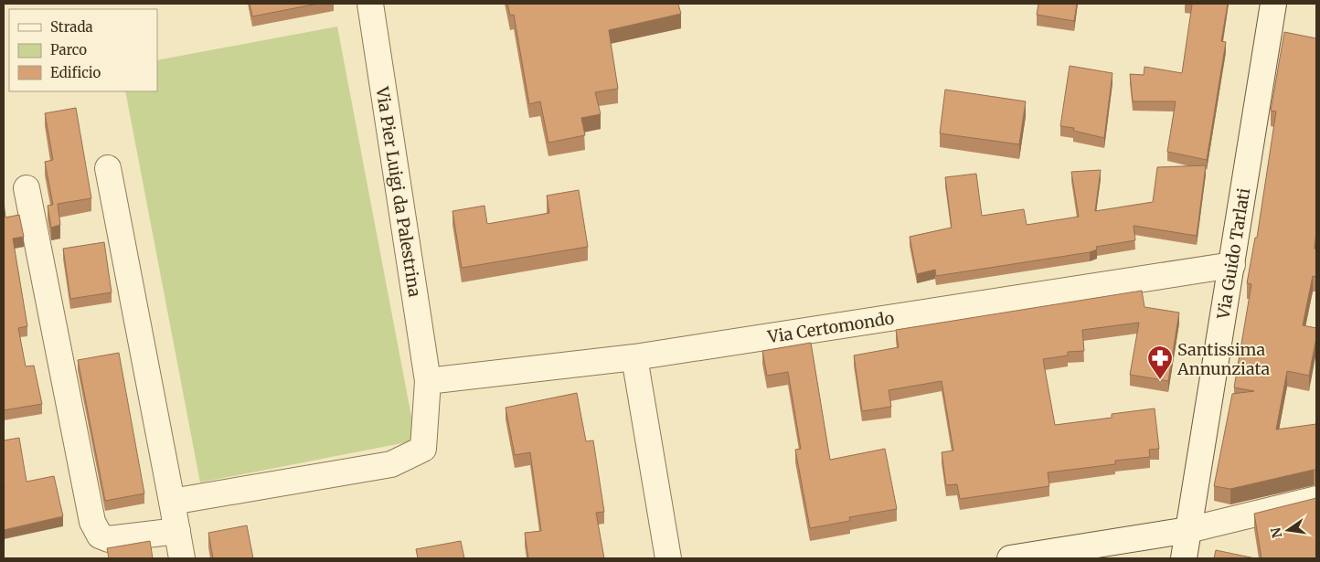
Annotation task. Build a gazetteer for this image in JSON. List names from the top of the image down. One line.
{"streets":{"street":["Via Pier Luigi da Palestrina","Via Guido Tarlati","Via Certomondo"]},"crossings":[["Via Pier Luigi da Palestrina","Via Certomondo"],["Via Guido Tarlati","Via Certomondo"]],"places":{"pharmacy":["Santissima Annunziata"]},"legend":["Strada","Parco","Edificio"],"north":"left"}
